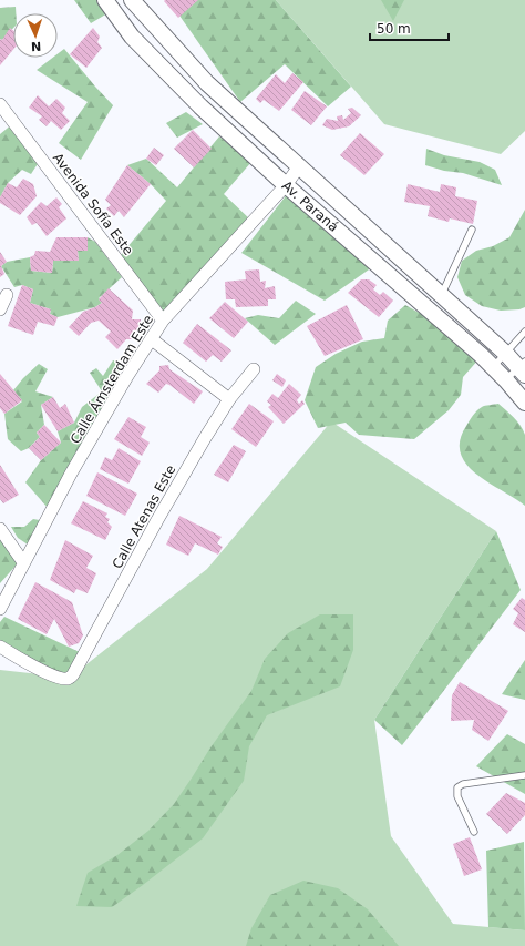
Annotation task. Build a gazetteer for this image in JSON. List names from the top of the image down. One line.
{"streets":{"street":["Avenida Sofía Este","Av. Paraná","Calle Ámsterdam Este","Calle Atenas Este"]},"crossings":[["Avenida Sofía Este","Calle Ámsterdam Este"],["Av. Paraná","Calle Ámsterdam Este"]],"scale_bar":"50 m","north":"bottom"}
